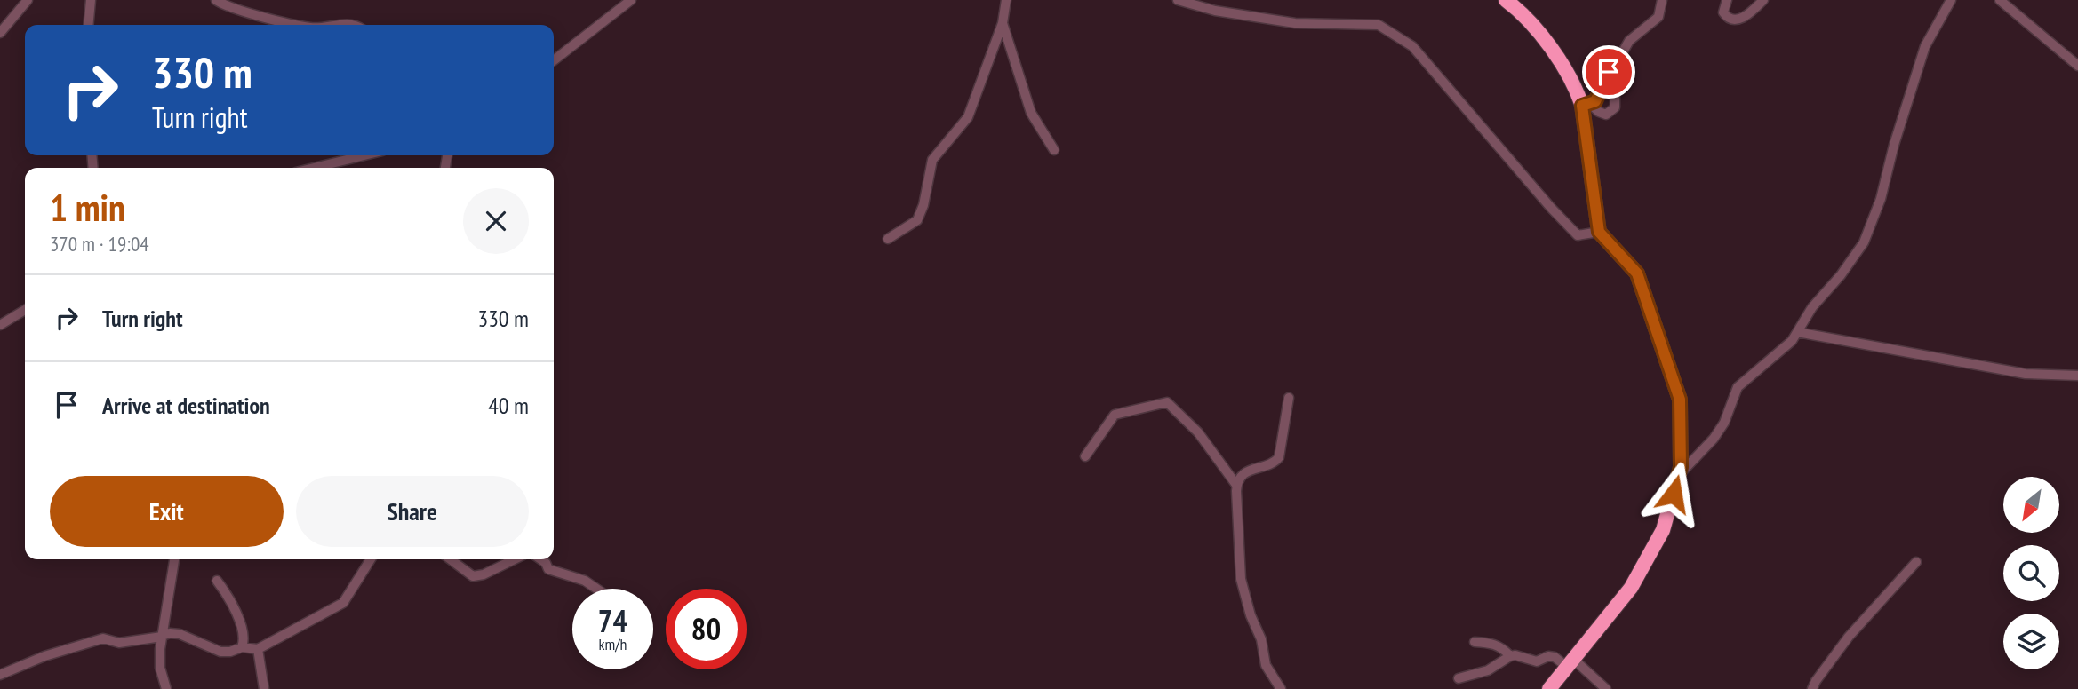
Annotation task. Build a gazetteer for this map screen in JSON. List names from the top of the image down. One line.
{"north":"bottom left","page":{"turn":["330 m","Turn right"],"heading":["1 min","370 m · 19:04"],"list":[{"name":"Turn right","value":"330 m"},{"name":"Arrive at destination","value":"40 m"}],"buttons":["Exit","Share"],"speed":"74 km/h","limit":"80"}}
